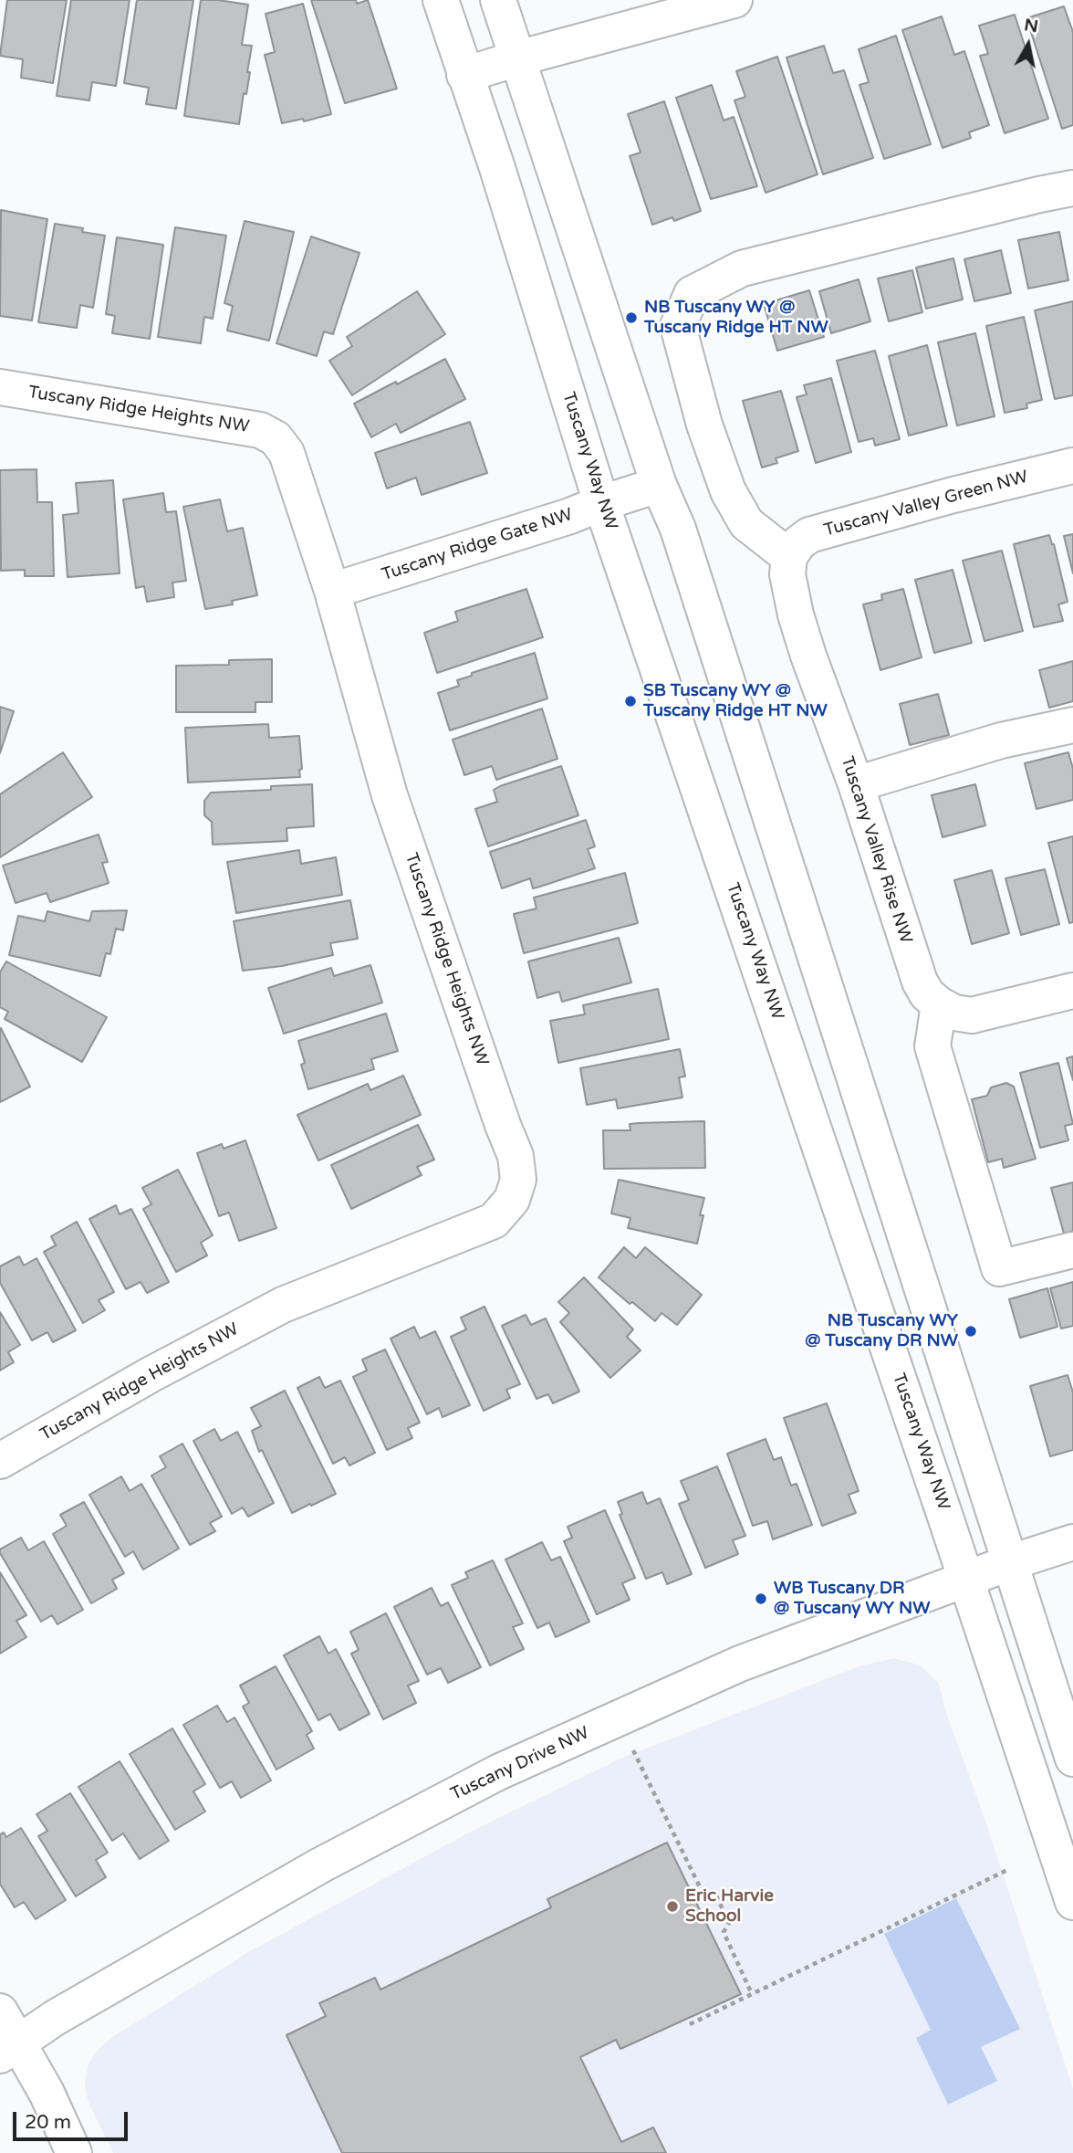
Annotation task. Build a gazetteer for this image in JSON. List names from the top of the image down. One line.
{"streets":{"street":["Tuscany Ridge Heights NW","Tuscany Way NW","Tuscany Valley Green NW","Tuscany Ridge Gate NW","Tuscany Valley Rise NW","Tuscany Drive NW"]},"crossings":[["Tuscany Ridge Heights NW","Tuscany Ridge Gate NW"],["Tuscany Way NW","Tuscany Ridge Gate NW"],["Tuscany Way NW","Tuscany Drive NW"],["Tuscany Valley Green NW","Tuscany Valley Rise NW"]],"places":["NB Tuscany WY @ Tuscany Ridge HT NW","SB Tuscany WY @ Tuscany Ridge HT NW","NB Tuscany WY @ Tuscany DR NW","WB Tuscany DR @ Tuscany WY NW","Eric Harvie School"],"scale_bar":"20 m","north":"top"}
